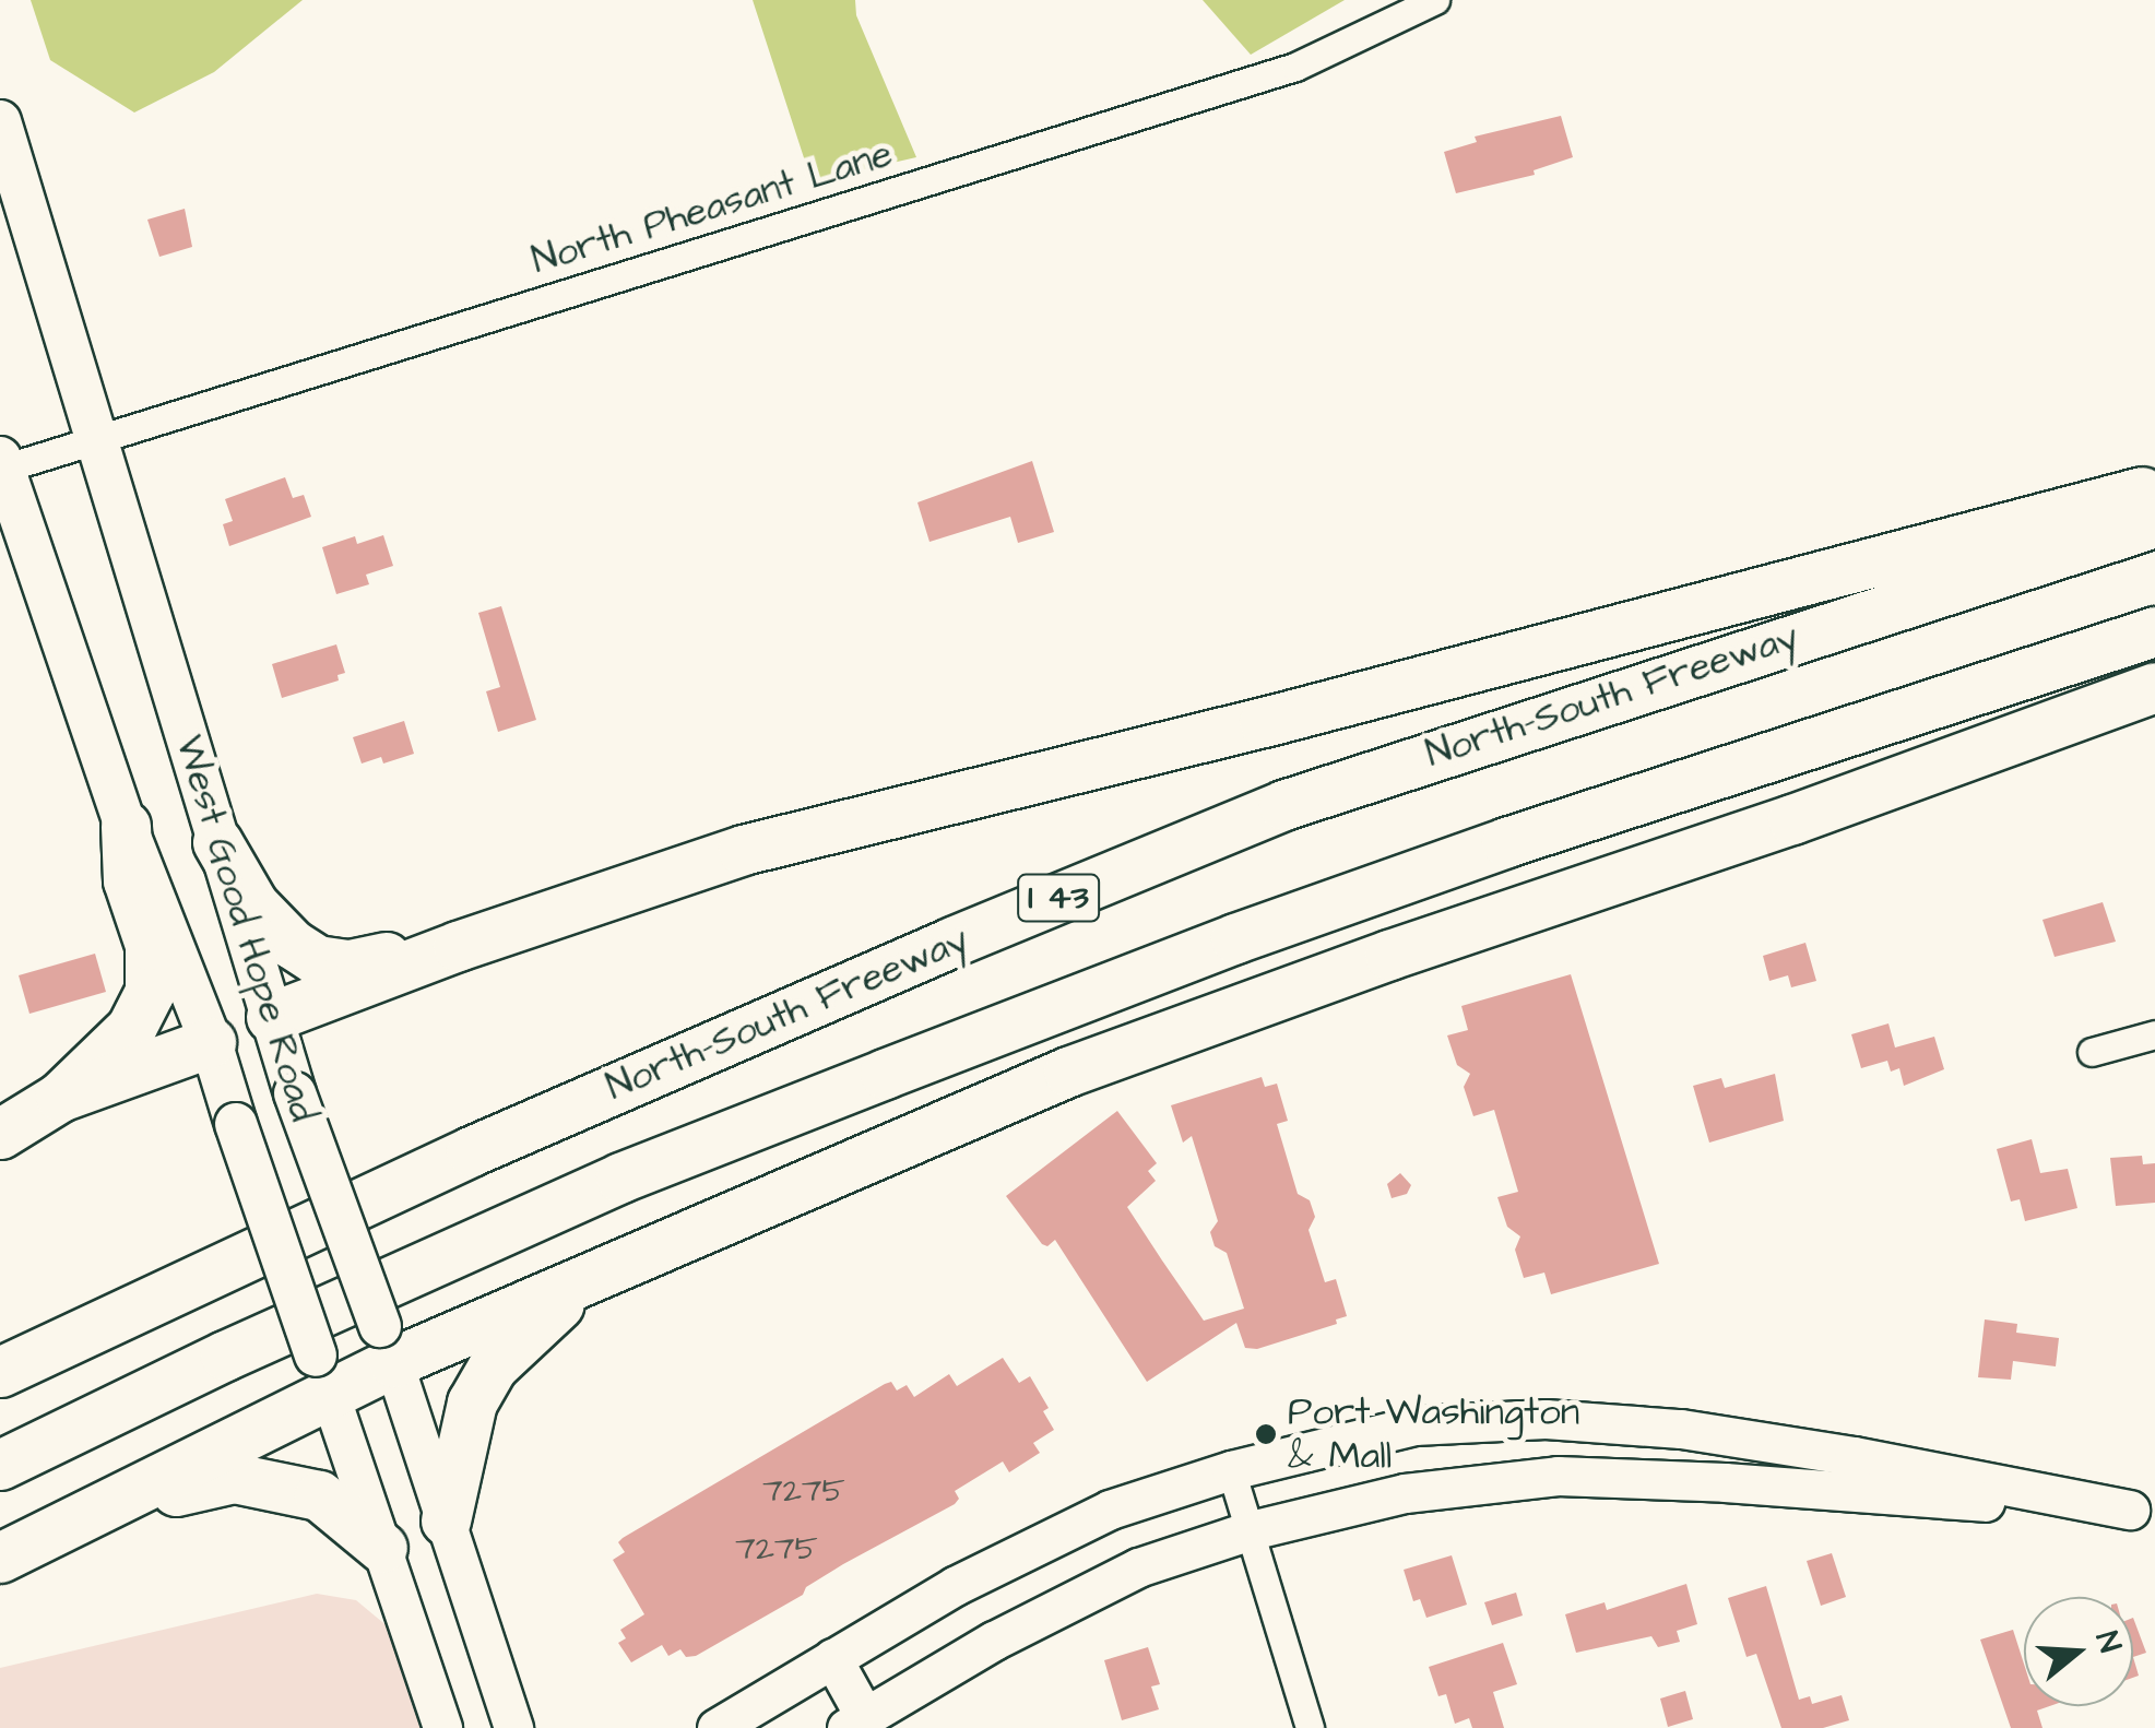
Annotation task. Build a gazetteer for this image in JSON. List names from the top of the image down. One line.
{"streets":{"highway":["North-South Freeway","I 43"],"main road":["West Good Hope Road"],"street":["North Pheasant Lane"]},"crossings":[["North Pheasant Lane","West Good Hope Road"]],"places":["Port Washington & Mall"],"house_numbers":["7275","7275"],"north":"right"}
